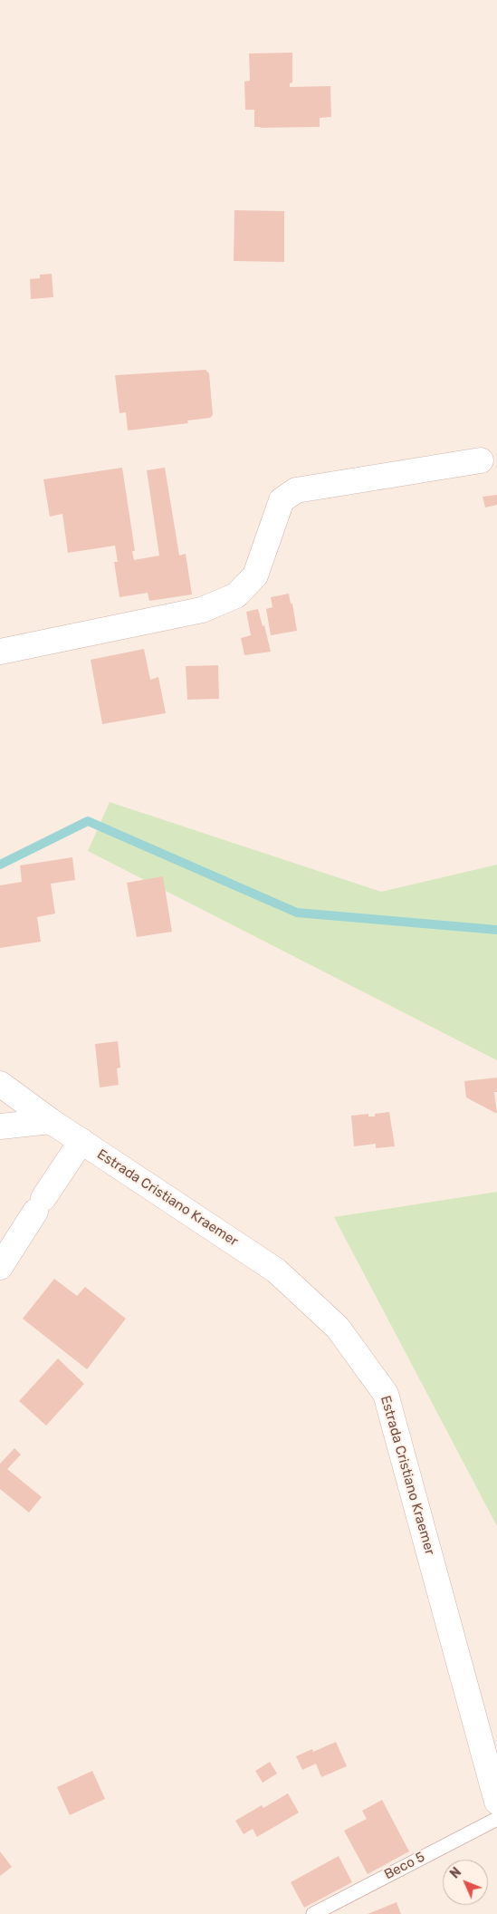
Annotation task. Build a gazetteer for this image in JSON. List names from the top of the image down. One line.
{"streets":{"main road":["Estrada Cristiano Kraemer"],"lane":["Beco 5"]},"north":"top left"}
